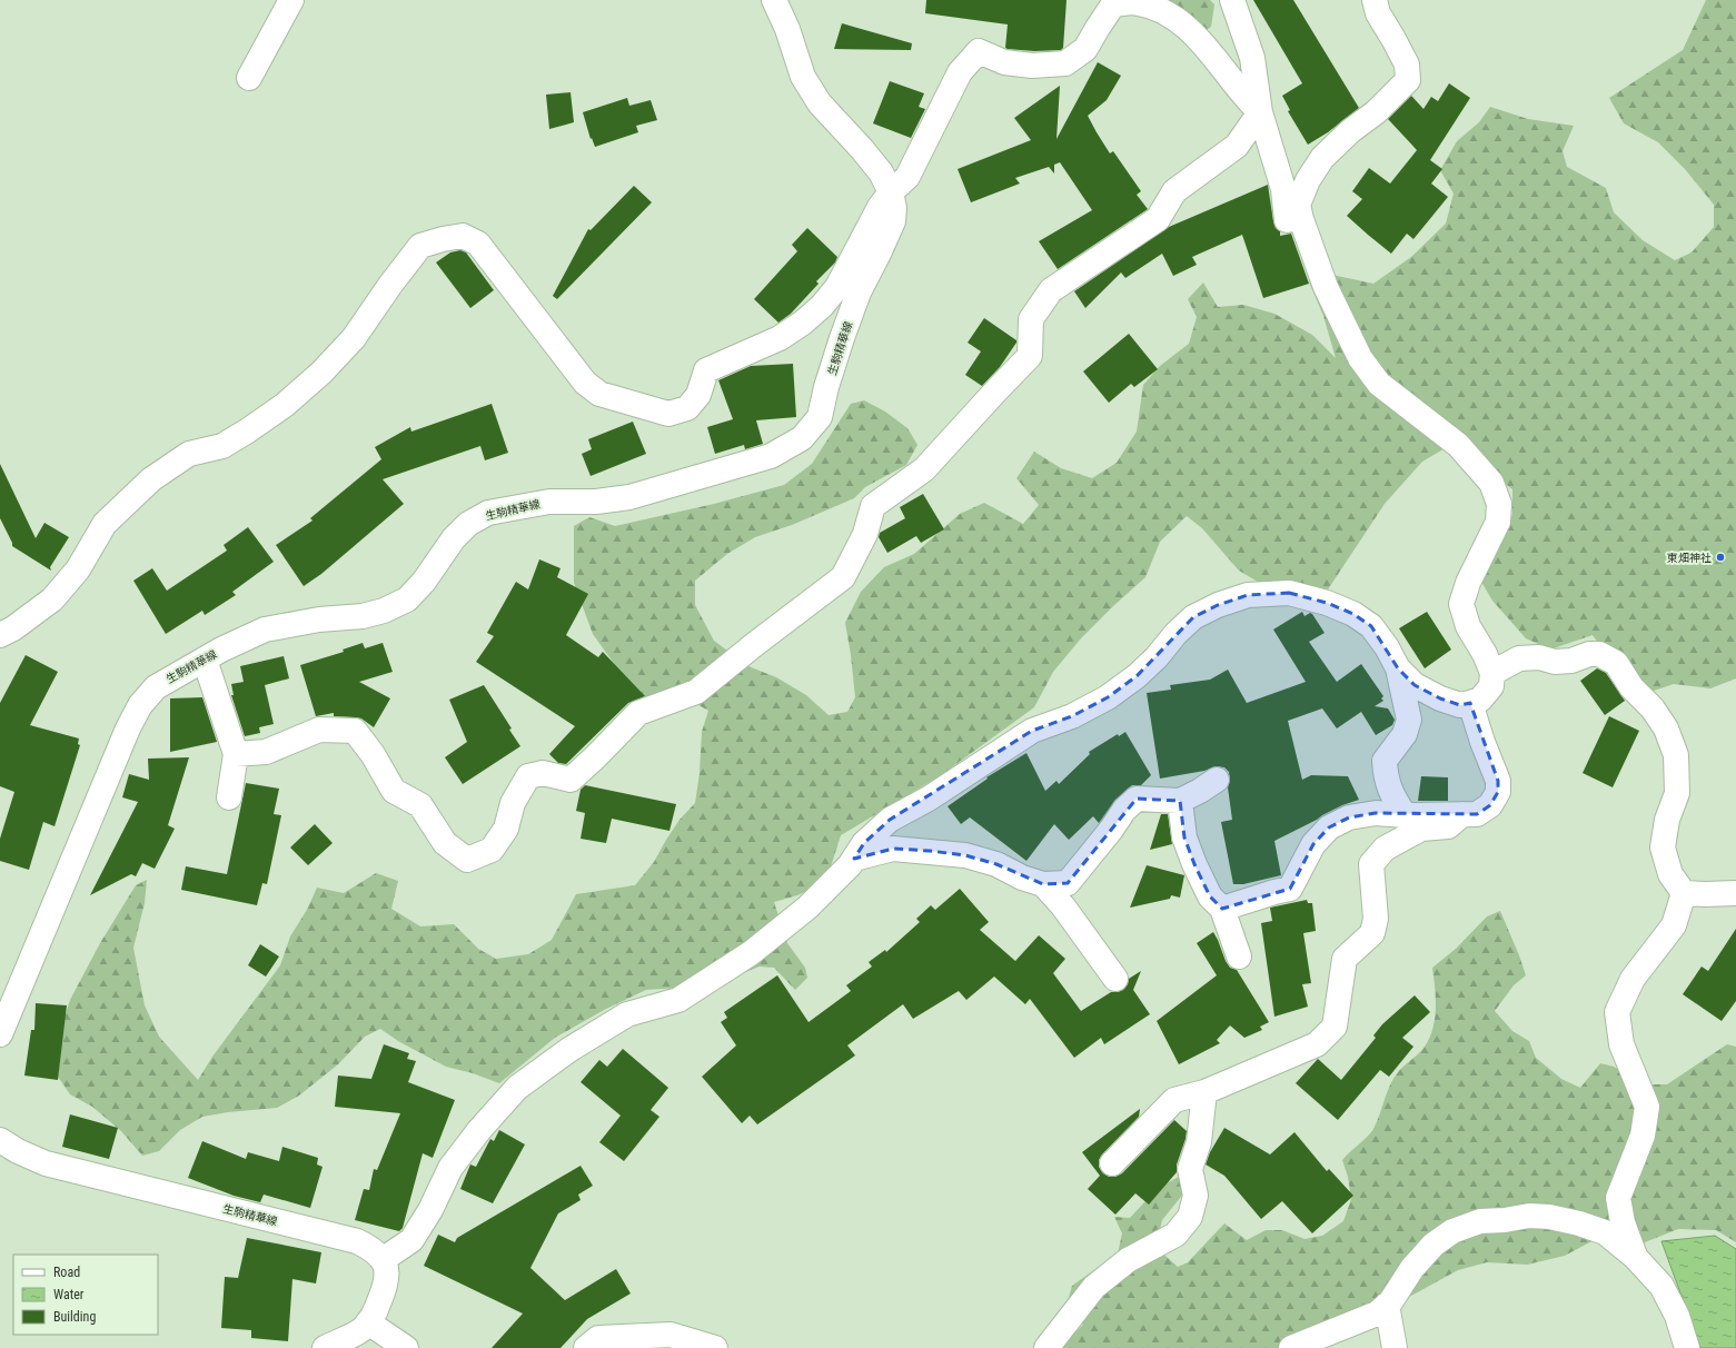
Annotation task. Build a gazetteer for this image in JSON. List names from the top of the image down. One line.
{"streets":{"street":["生駒精華線"]},"places":["東畑神社"],"legend":["Road","Water","Building"]}
